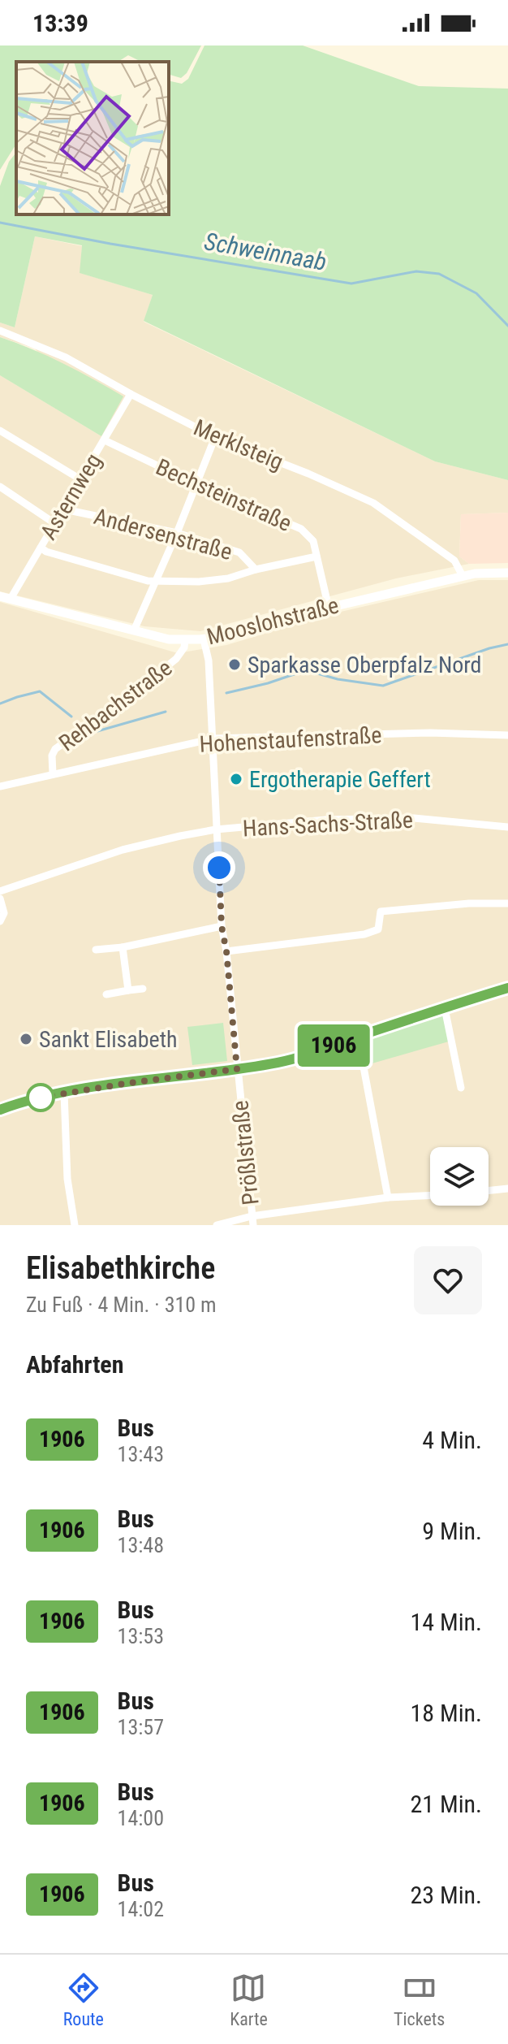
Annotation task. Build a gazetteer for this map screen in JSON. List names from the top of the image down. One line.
{"streets":{"street":["Merklsteig","Bechsteinstraße","Asternweg","Andersenstraße","Mooslohstraße","Rehbachstraße","Hohenstaufenstraße","Hans-Sachs-Straße","Prößlstraße"]},"crossings":[["Merklsteig","Asternweg"],["Merklsteig","Mooslohstraße"],["Bechsteinstraße","Asternweg"],["Bechsteinstraße","Mooslohstraße"],["Asternweg","Andersenstraße"],["Asternweg","Mooslohstraße"],["Mooslohstraße","Rehbachstraße"],["Mooslohstraße","Prößlstraße"],["Rehbachstraße","Hohenstaufenstraße"],["Hohenstaufenstraße","Prößlstraße"],["Hans-Sachs-Straße","Prößlstraße"]],"water":["Schweinnaab"],"places":["Sparkasse Oberpfalz Nord","Ergotherapie Geffert","Sankt Elisabeth"],"lines":["bus line 1906"],"page":{"status":"13:39","on_map":"1906","heading":[["Elisabethkirche","Zu Fuß · 4 Min. · 310 m"],"Abfahrten"],"list":[{"mark":"1906","name":"Bus","note":"13:43","value":"4 Min."},{"mark":"1906","name":"Bus","note":"13:48","value":"9 Min."},{"mark":"1906","name":"Bus","note":"13:53","value":"14 Min."},{"mark":"1906","name":"Bus","note":"13:57","value":"18 Min."},{"mark":"1906","name":"Bus","note":"14:00","value":"21 Min."},{"mark":"1906","name":"Bus","note":"14:02","value":"23 Min."}],"tabs":["Route","Karte","Tickets"]}}
